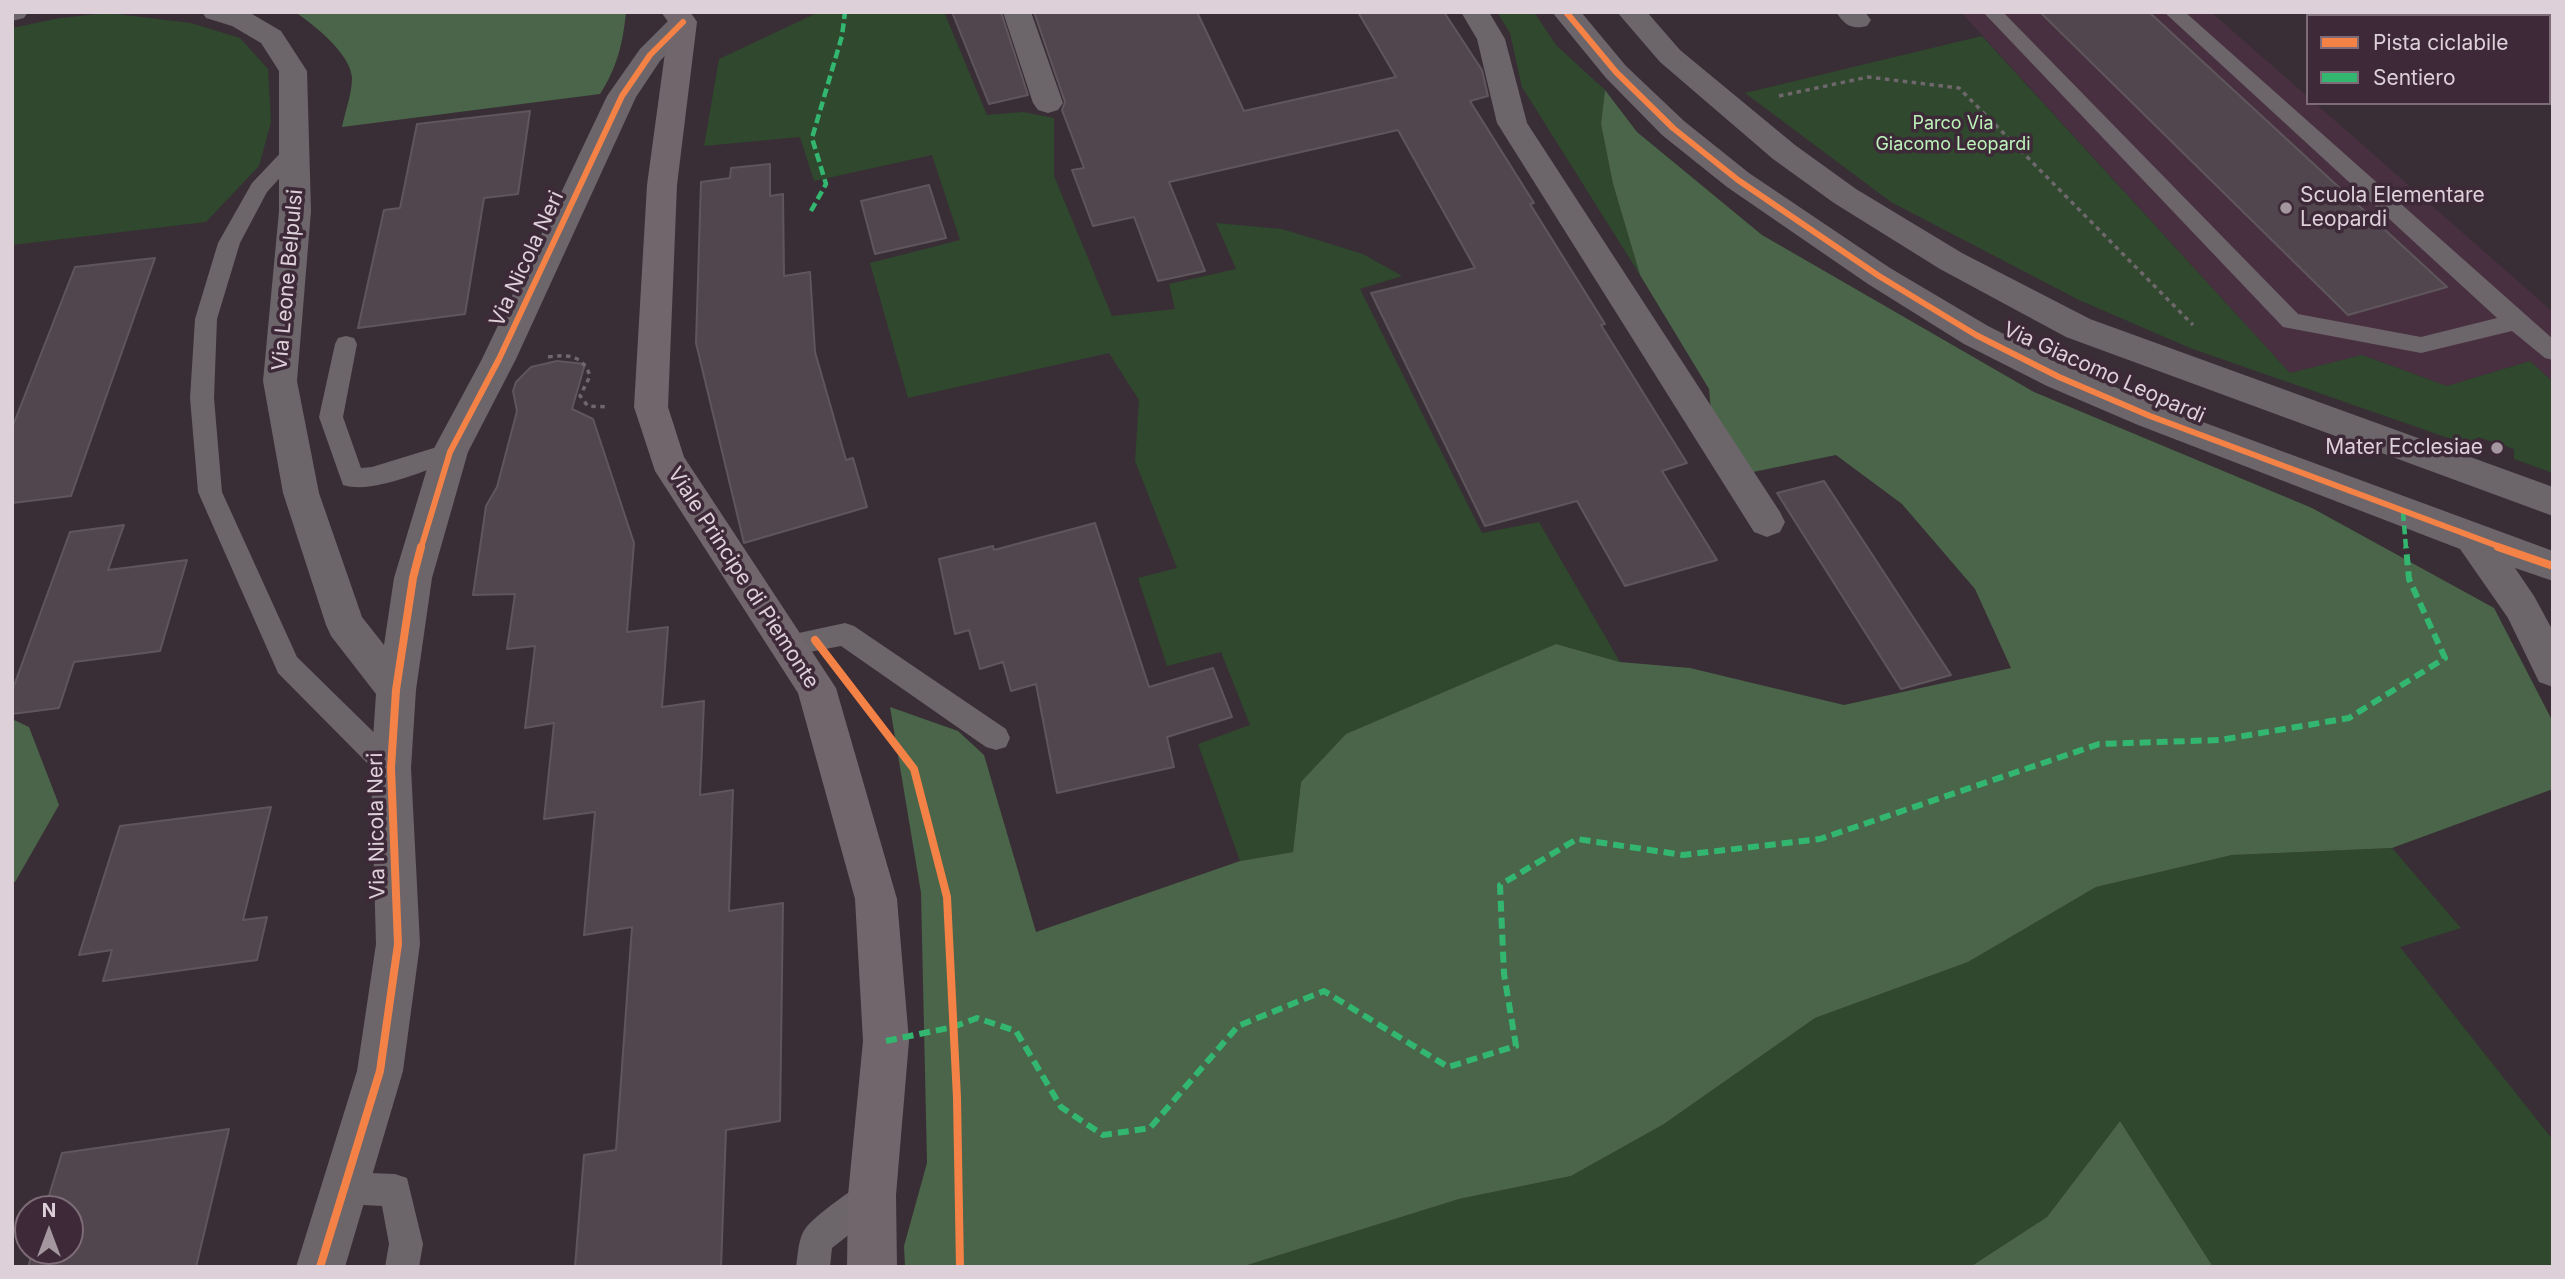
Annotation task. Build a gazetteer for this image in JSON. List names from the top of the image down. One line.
{"streets":{"street":["Via Nicola Neri","Via Leone Belpulsi","Via Giacomo Leopardi","Viale Principe di Piemonte"]},"crossings":[["Via Nicola Neri","Via Leone Belpulsi"],["Via Nicola Neri","Viale Principe di Piemonte"]],"parks":["Parco Via Giacomo Leopardi"],"places":["Scuola Elementare Leopardi","Mater Ecclesiae"],"legend":["Pista ciclabile","Sentiero"],"north":"top"}
